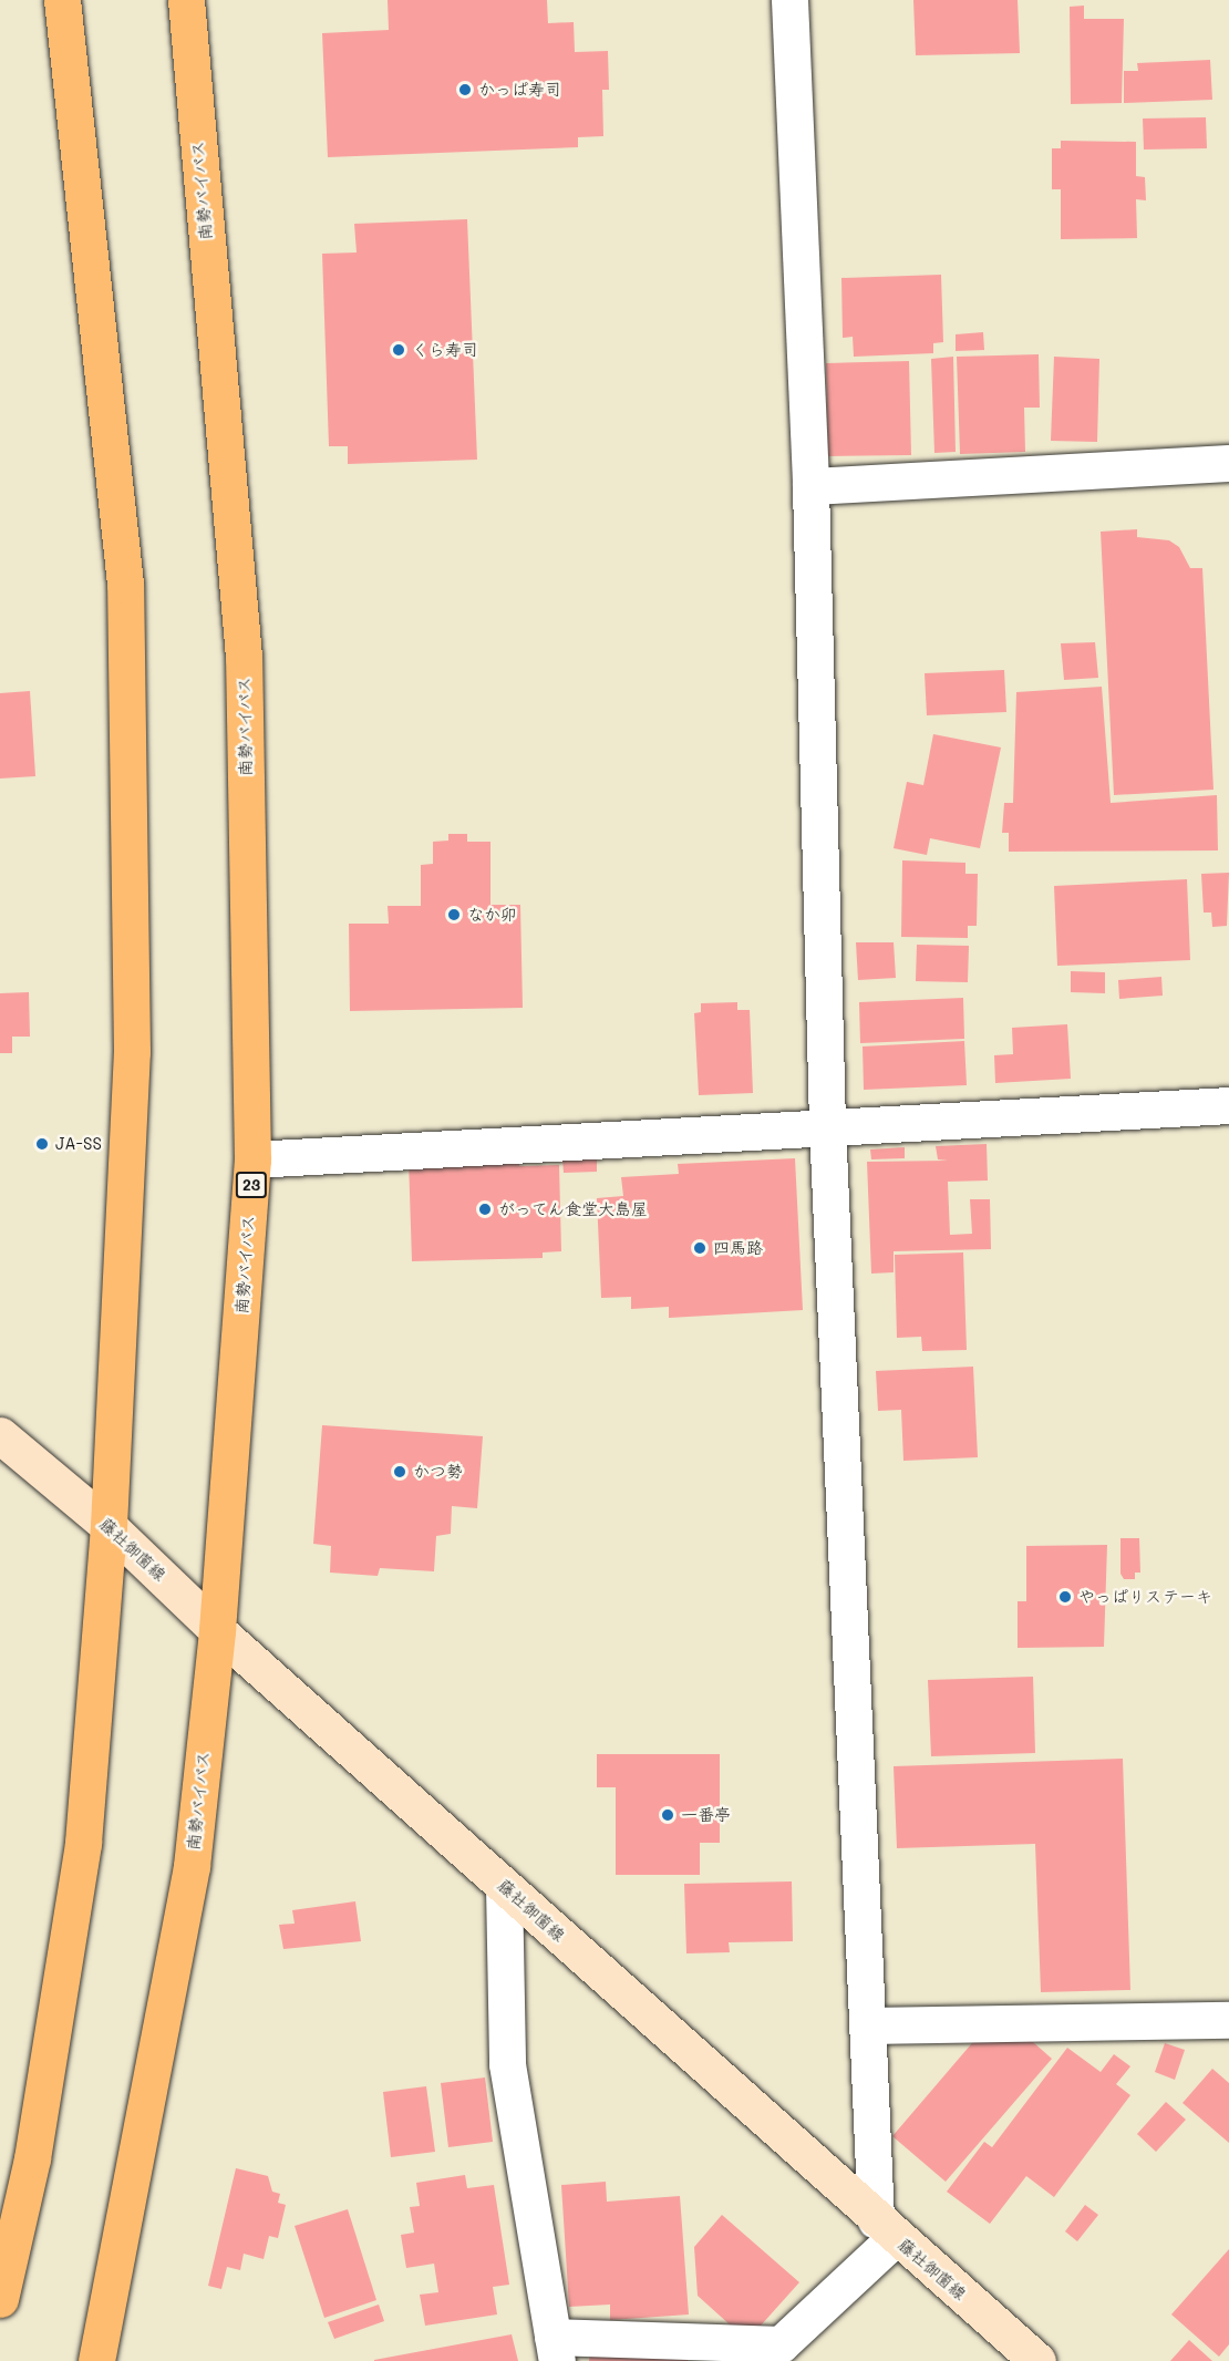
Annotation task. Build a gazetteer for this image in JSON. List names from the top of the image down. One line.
{"streets":{"highway":["南勢バイパス","23"],"street":["藤社御薗線"]},"crossings":[["南勢バイパス","藤社御薗線"]],"places":["かっぱ寿司","くら寿司","なか卯","JA-SS","がってん食堂大島屋","四馬路","かつ勢","やっぱりステーキ","一番亭"]}
